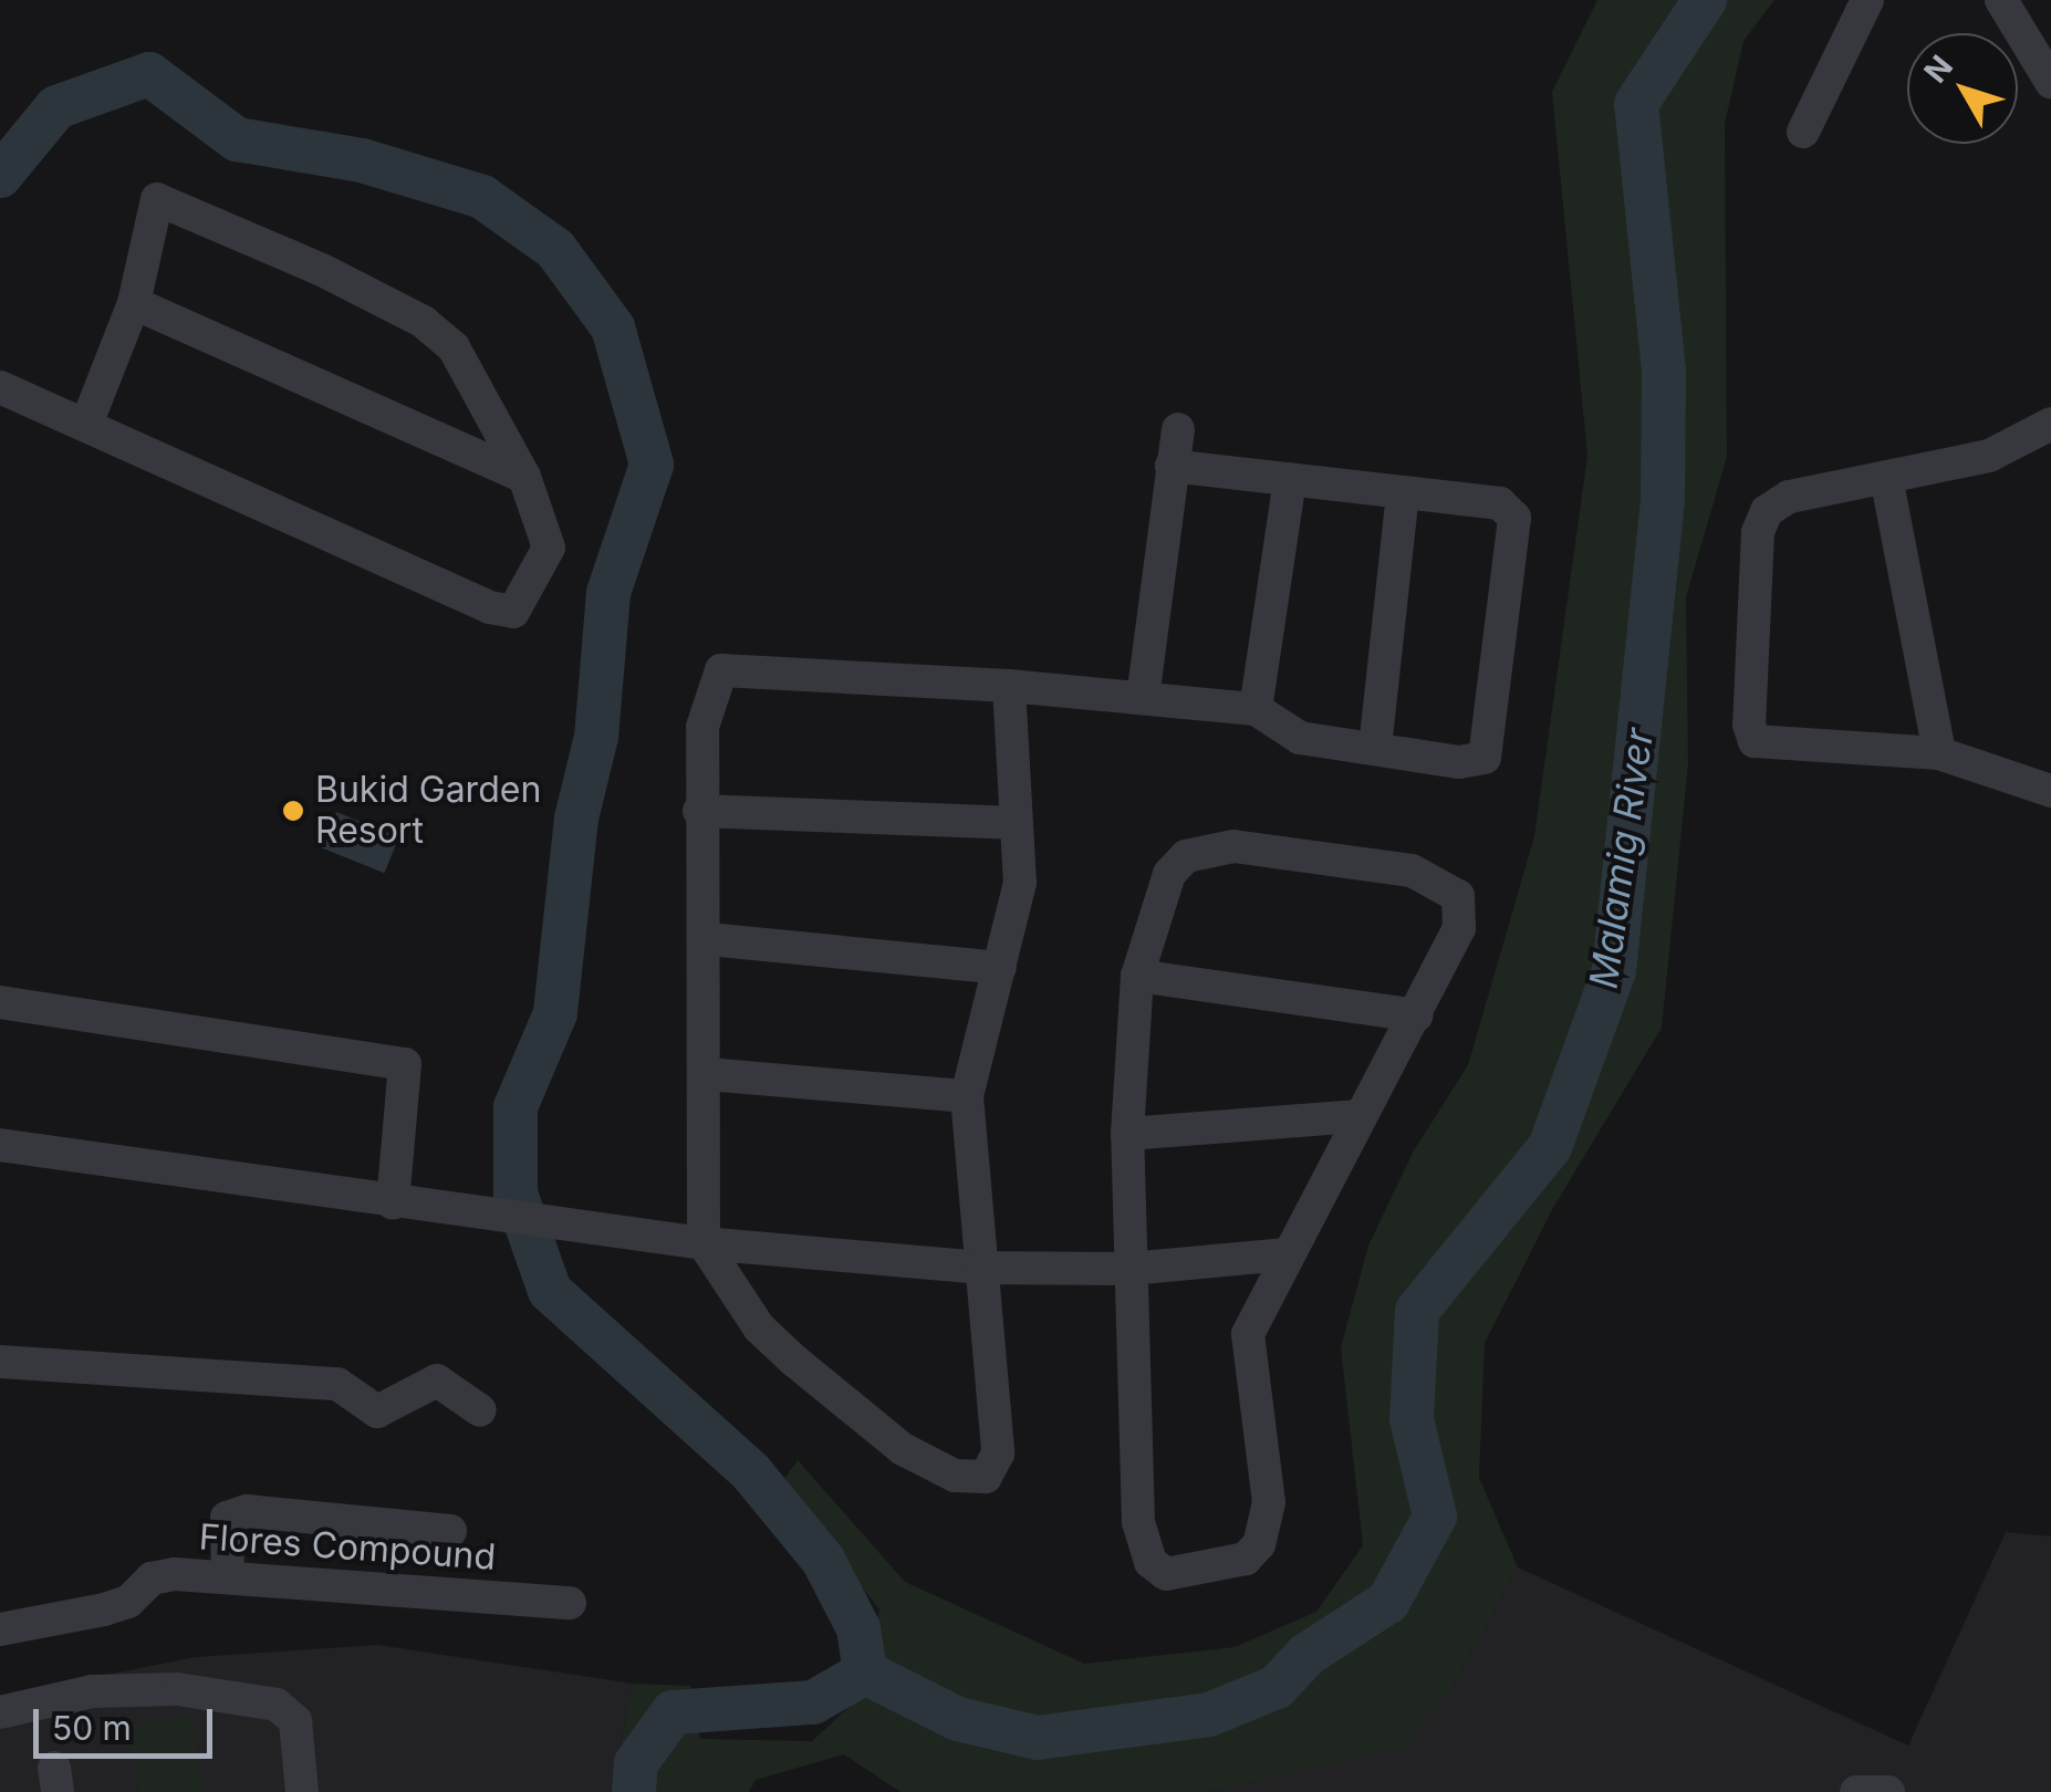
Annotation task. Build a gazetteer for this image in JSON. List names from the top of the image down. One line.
{"streets":{"street":["Flores Compound"]},"water":["Malamig River"],"places":["Bukid Garden Resort"],"scale_bar":"50 m","north":"top left"}
